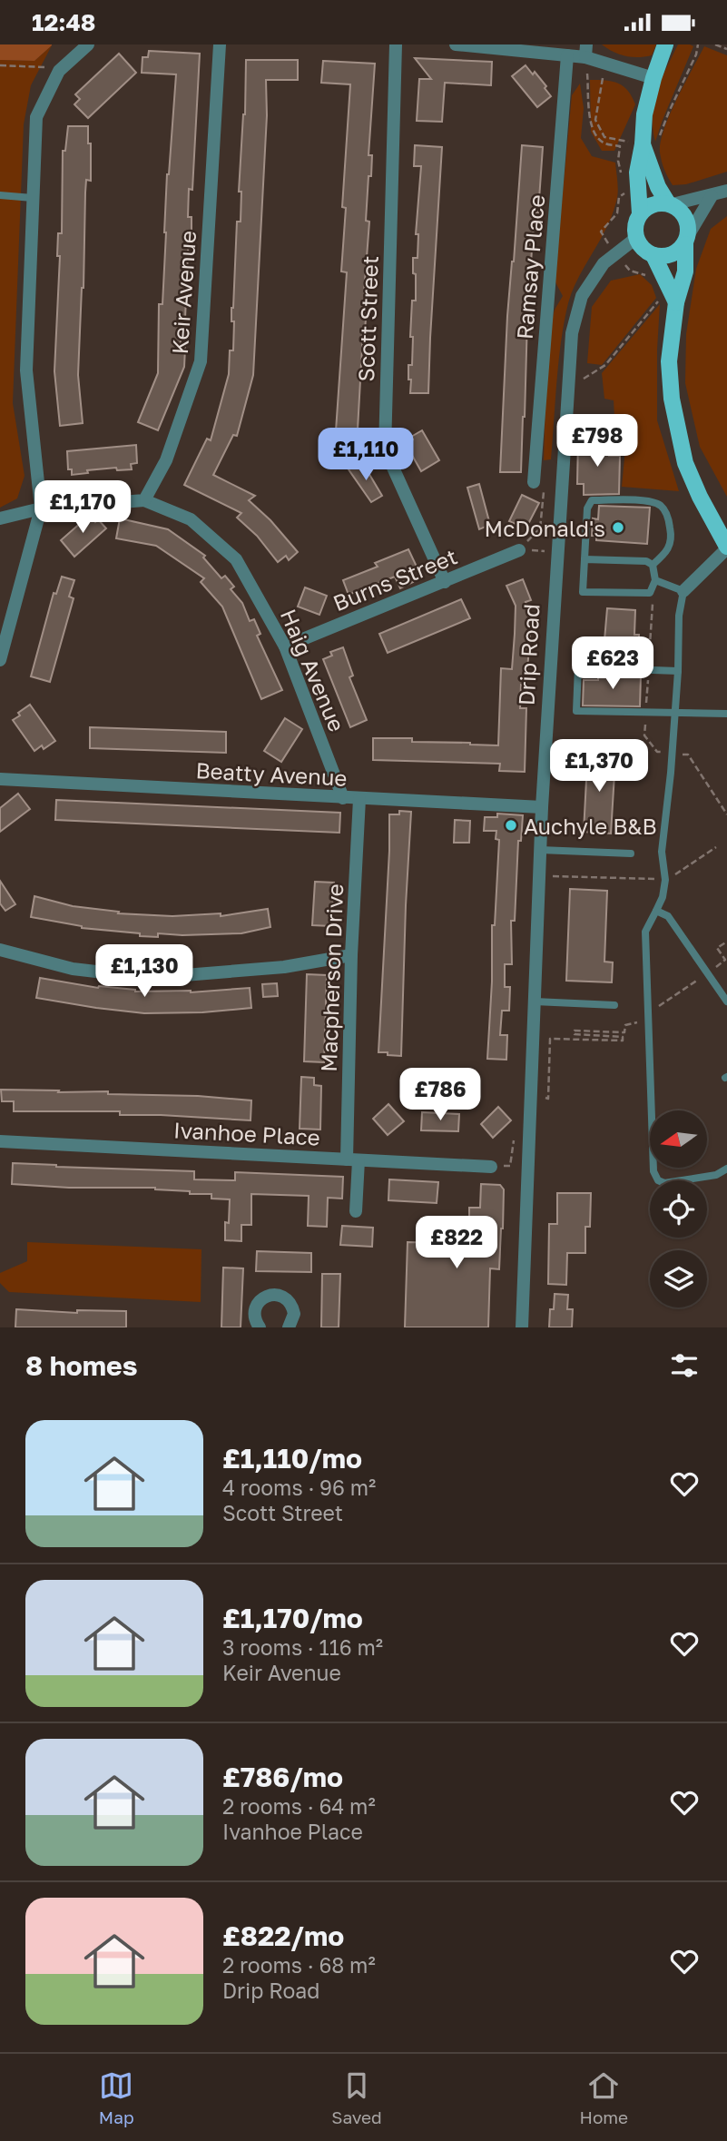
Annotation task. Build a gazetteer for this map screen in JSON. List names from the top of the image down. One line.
{"streets":{"street":["Ramsay Place","Keir Avenue","Scott Street","Burns Street","Drip Road","Haig Avenue","Beatty Avenue","Macpherson Drive","Ivanhoe Place"]},"crossings":[["Keir Avenue","Haig Avenue"],["Scott Street","Burns Street"],["Burns Street","Haig Avenue"],["Drip Road","Beatty Avenue"],["Haig Avenue","Beatty Avenue"],["Beatty Avenue","Macpherson Drive"],["Macpherson Drive","Ivanhoe Place"]],"places":["McDonald's","Auchyle B&B"],"north":"left","page":{"status":"12:48","price":["£798","£1,110","£1,170","£623","£1,370","£1,130","£786","£822"],"heading":"8 homes","list":[{"name":"£1,110/mo","note":"4 rooms · 96 m² · Scott Street"},{"name":"£1,170/mo","note":"3 rooms · 116 m² · Keir Avenue"},{"name":"£786/mo","note":"2 rooms · 64 m² · Ivanhoe Place"},{"name":"£822/mo","note":"2 rooms · 68 m² · Drip Road"}],"tabs":["Map","Saved","Home"]}}
